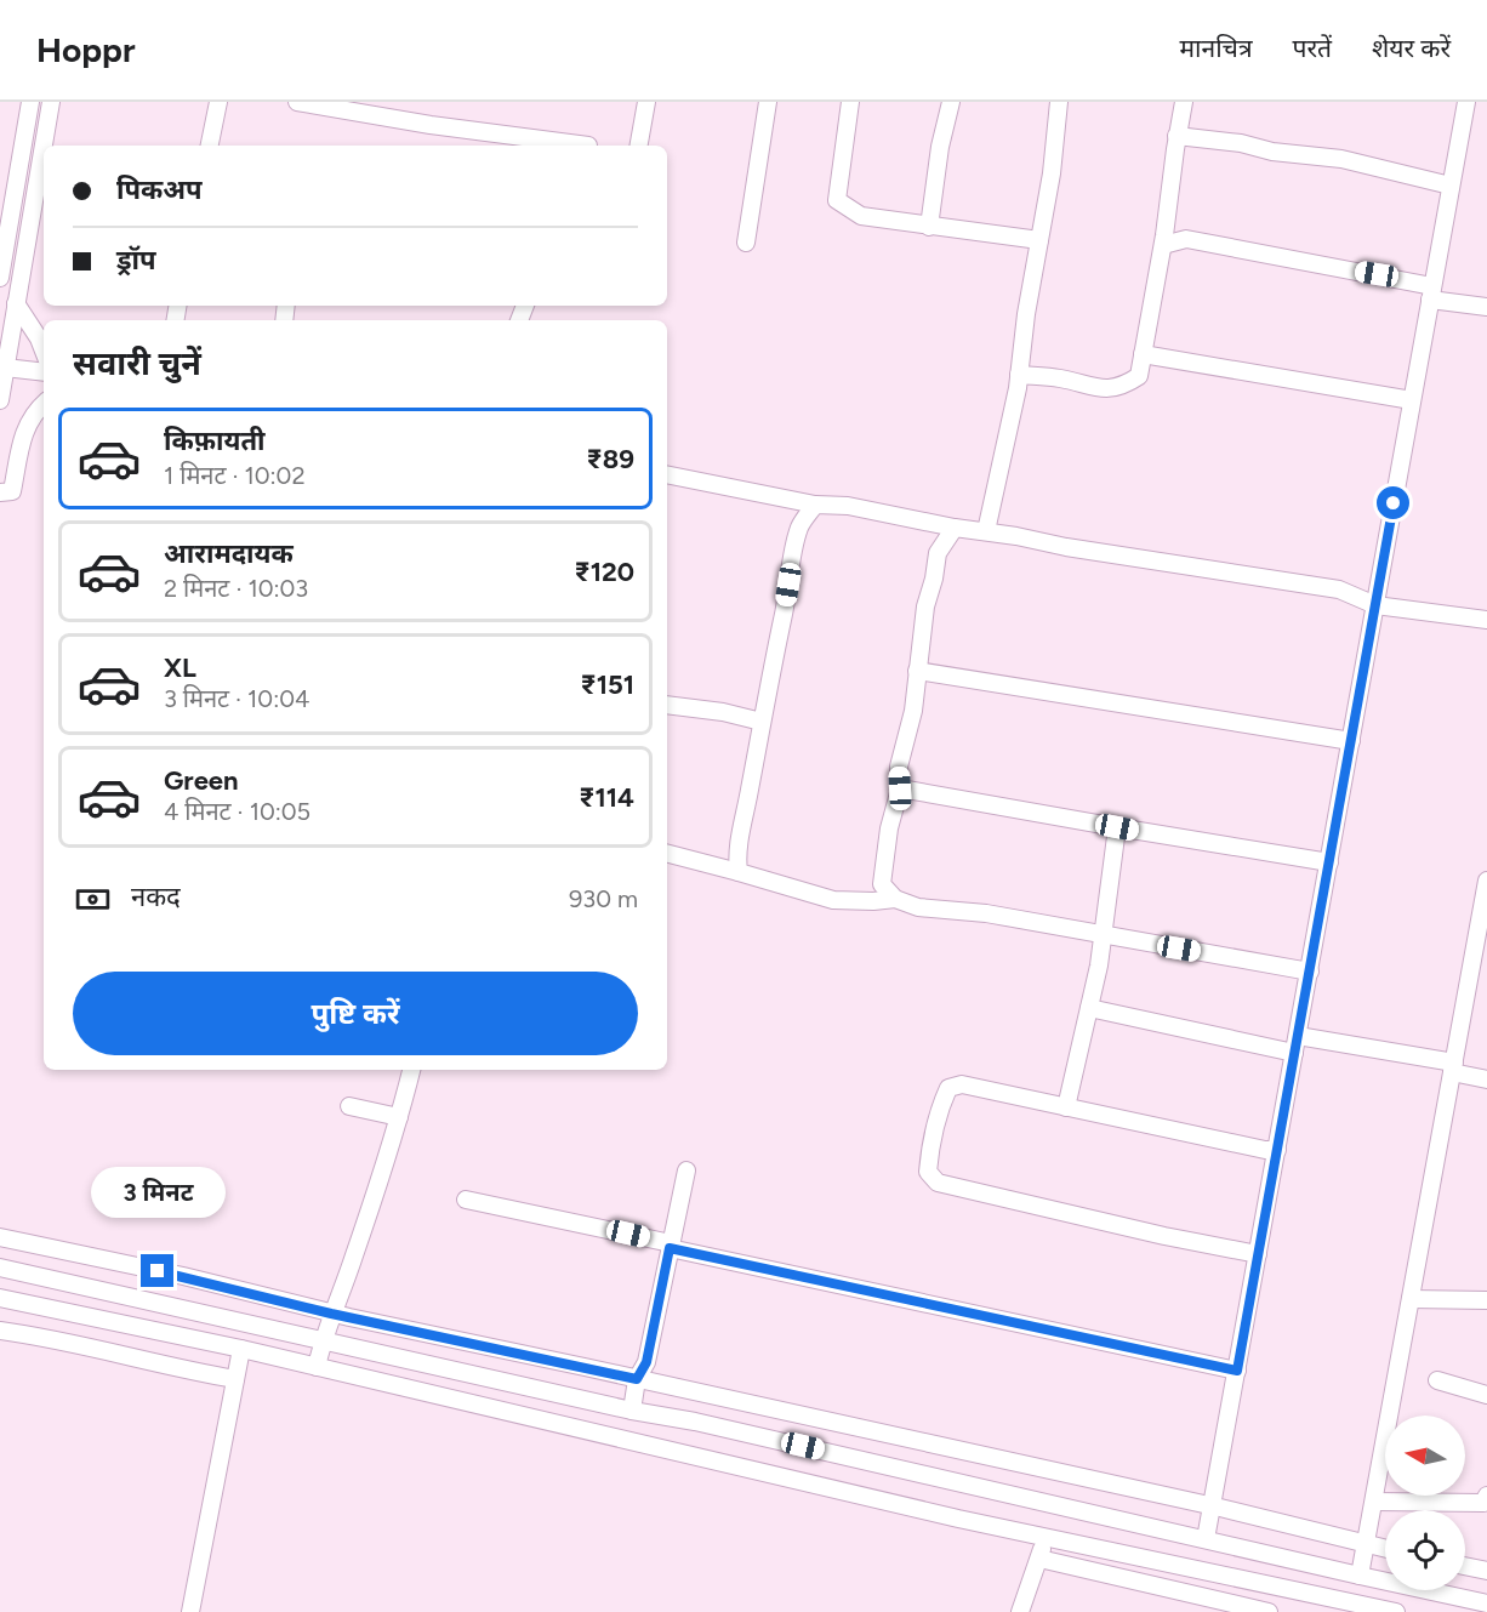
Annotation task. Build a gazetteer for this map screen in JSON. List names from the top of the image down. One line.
{"north":"left","page":{"header":"Hoppr","nav":["मानचित्र","परतें","शेयर करें"],"banner":["पिकअप","ड्रॉप"],"heading":"सवारी चुनें","list":[{"name":"किफ़ायती","note":"1 मिनट · 10:02","value":"₹89"},{"name":"आरामदायक","note":"2 मिनट · 10:03","value":"₹120"},{"name":"XL","note":"3 मिनट · 10:04","value":"₹151"},{"name":"Green","note":"4 मिनट · 10:05","value":"₹114"}],"pay":["नकद","930 m"],"buttons":"पुष्टि करें","bubble":"3 मिनट"}}
